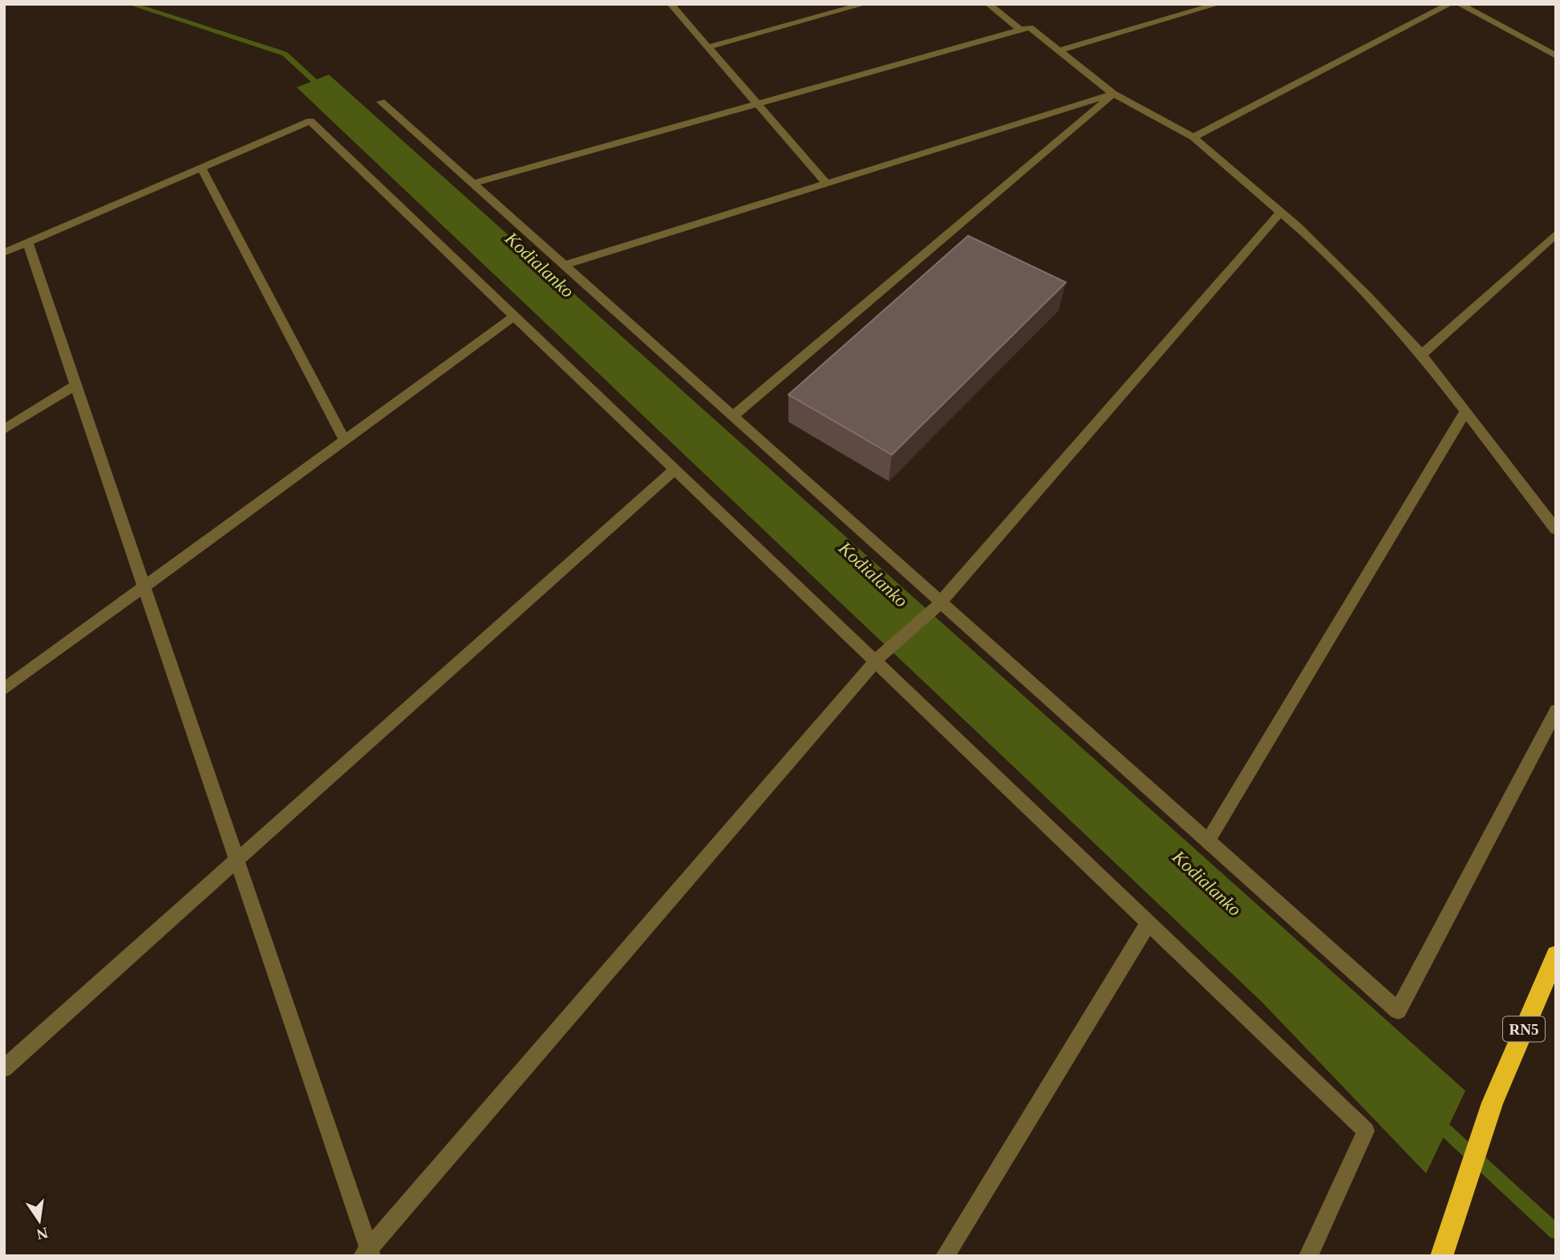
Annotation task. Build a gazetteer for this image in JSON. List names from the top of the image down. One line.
{"streets":{"highway":["RN5"]},"water":["Kodialanko"],"north":"bottom"}
